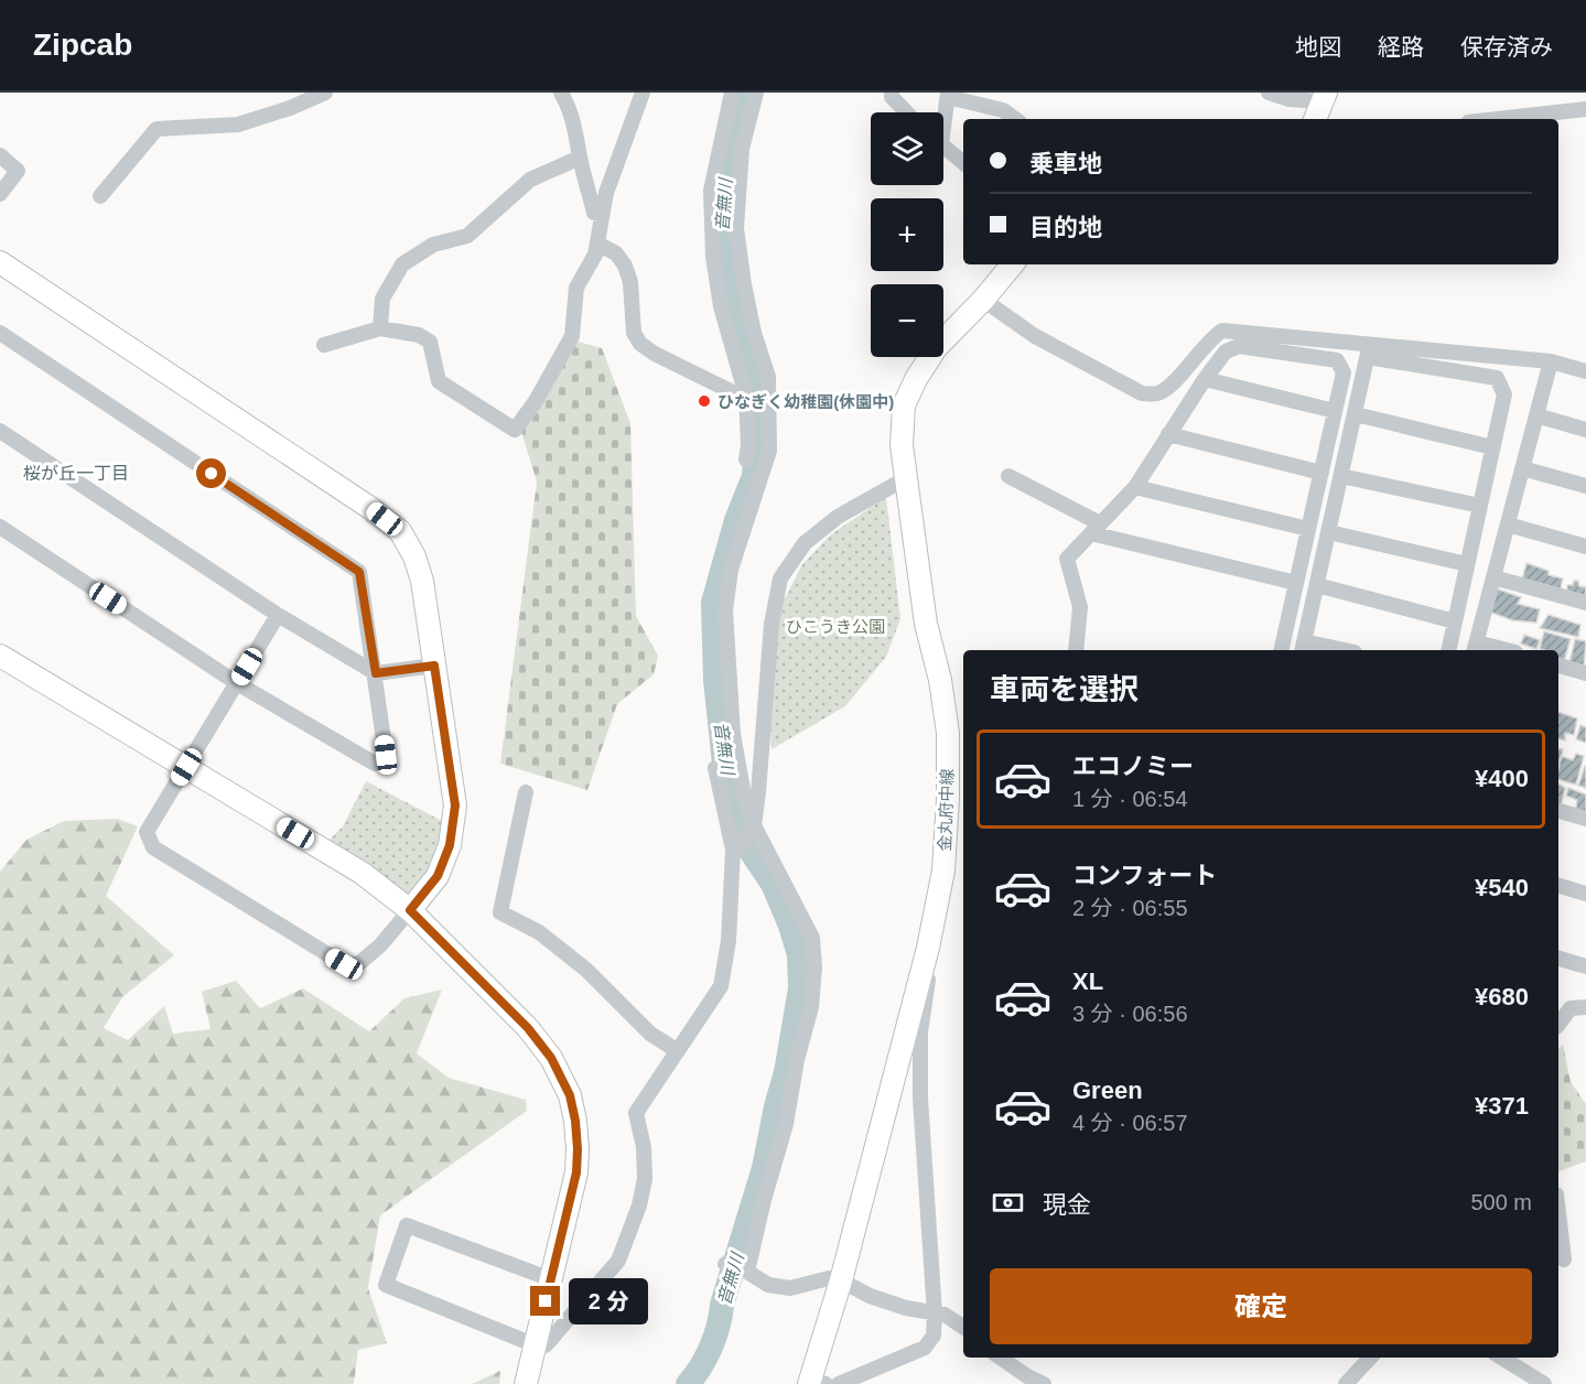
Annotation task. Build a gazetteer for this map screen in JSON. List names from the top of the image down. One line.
{"streets":{"street":["金丸府中線"]},"districts":["桜が丘一丁目"],"water":["音無川"],"parks":["ひこうき公園"],"places":["ひなぎく幼稚園(休園中)"],"page":{"header":"Zipcab","nav":["地図","経路","保存済み"],"map_buttons":["+","−"],"banner":["乗車地","目的地"],"heading":"車両を選択","list":[{"name":"エコノミー","note":"1 分 · 06:54","value":"¥400"},{"name":"コンフォート","note":"2 分 · 06:55","value":"¥540"},{"name":"XL","note":"3 分 · 06:56","value":"¥680"},{"name":"Green","note":"4 分 · 06:57","value":"¥371"}],"pay":["現金","500 m"],"buttons":"確定","bubble":"2 分"}}
